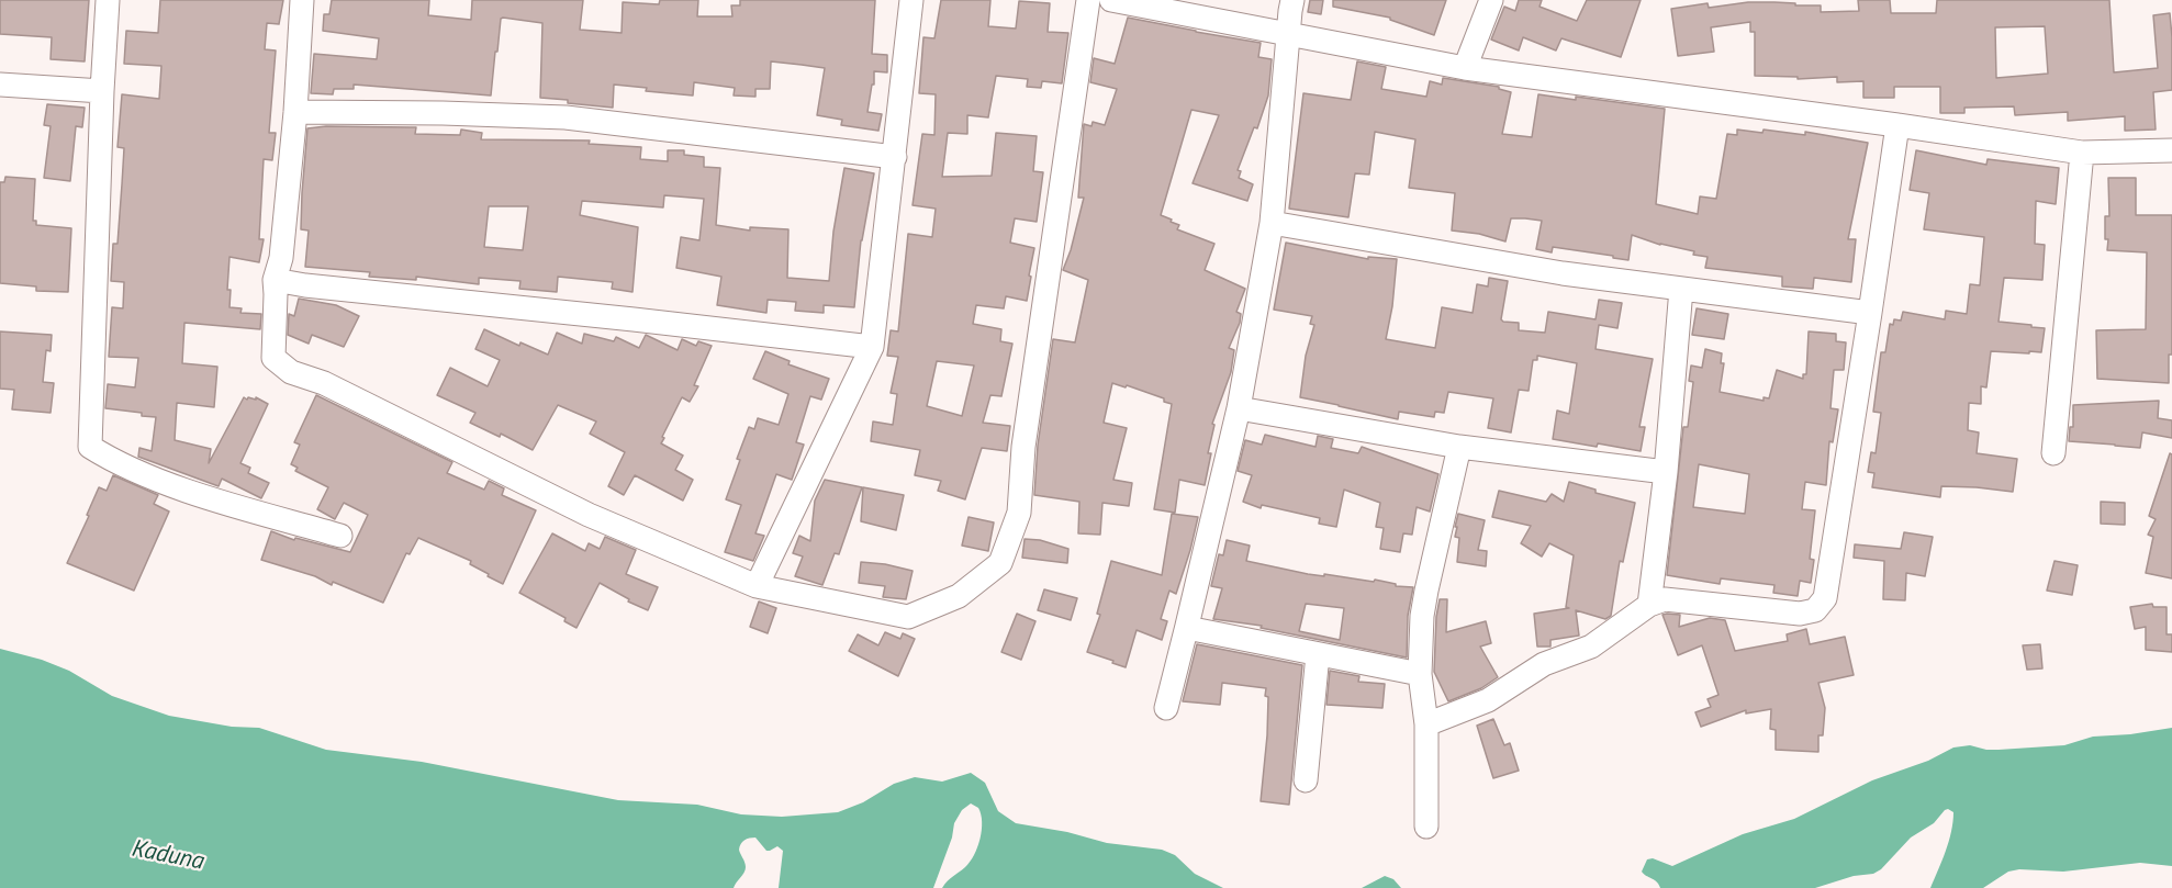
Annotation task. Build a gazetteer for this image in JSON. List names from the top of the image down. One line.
{"water":["Kaduna"]}
